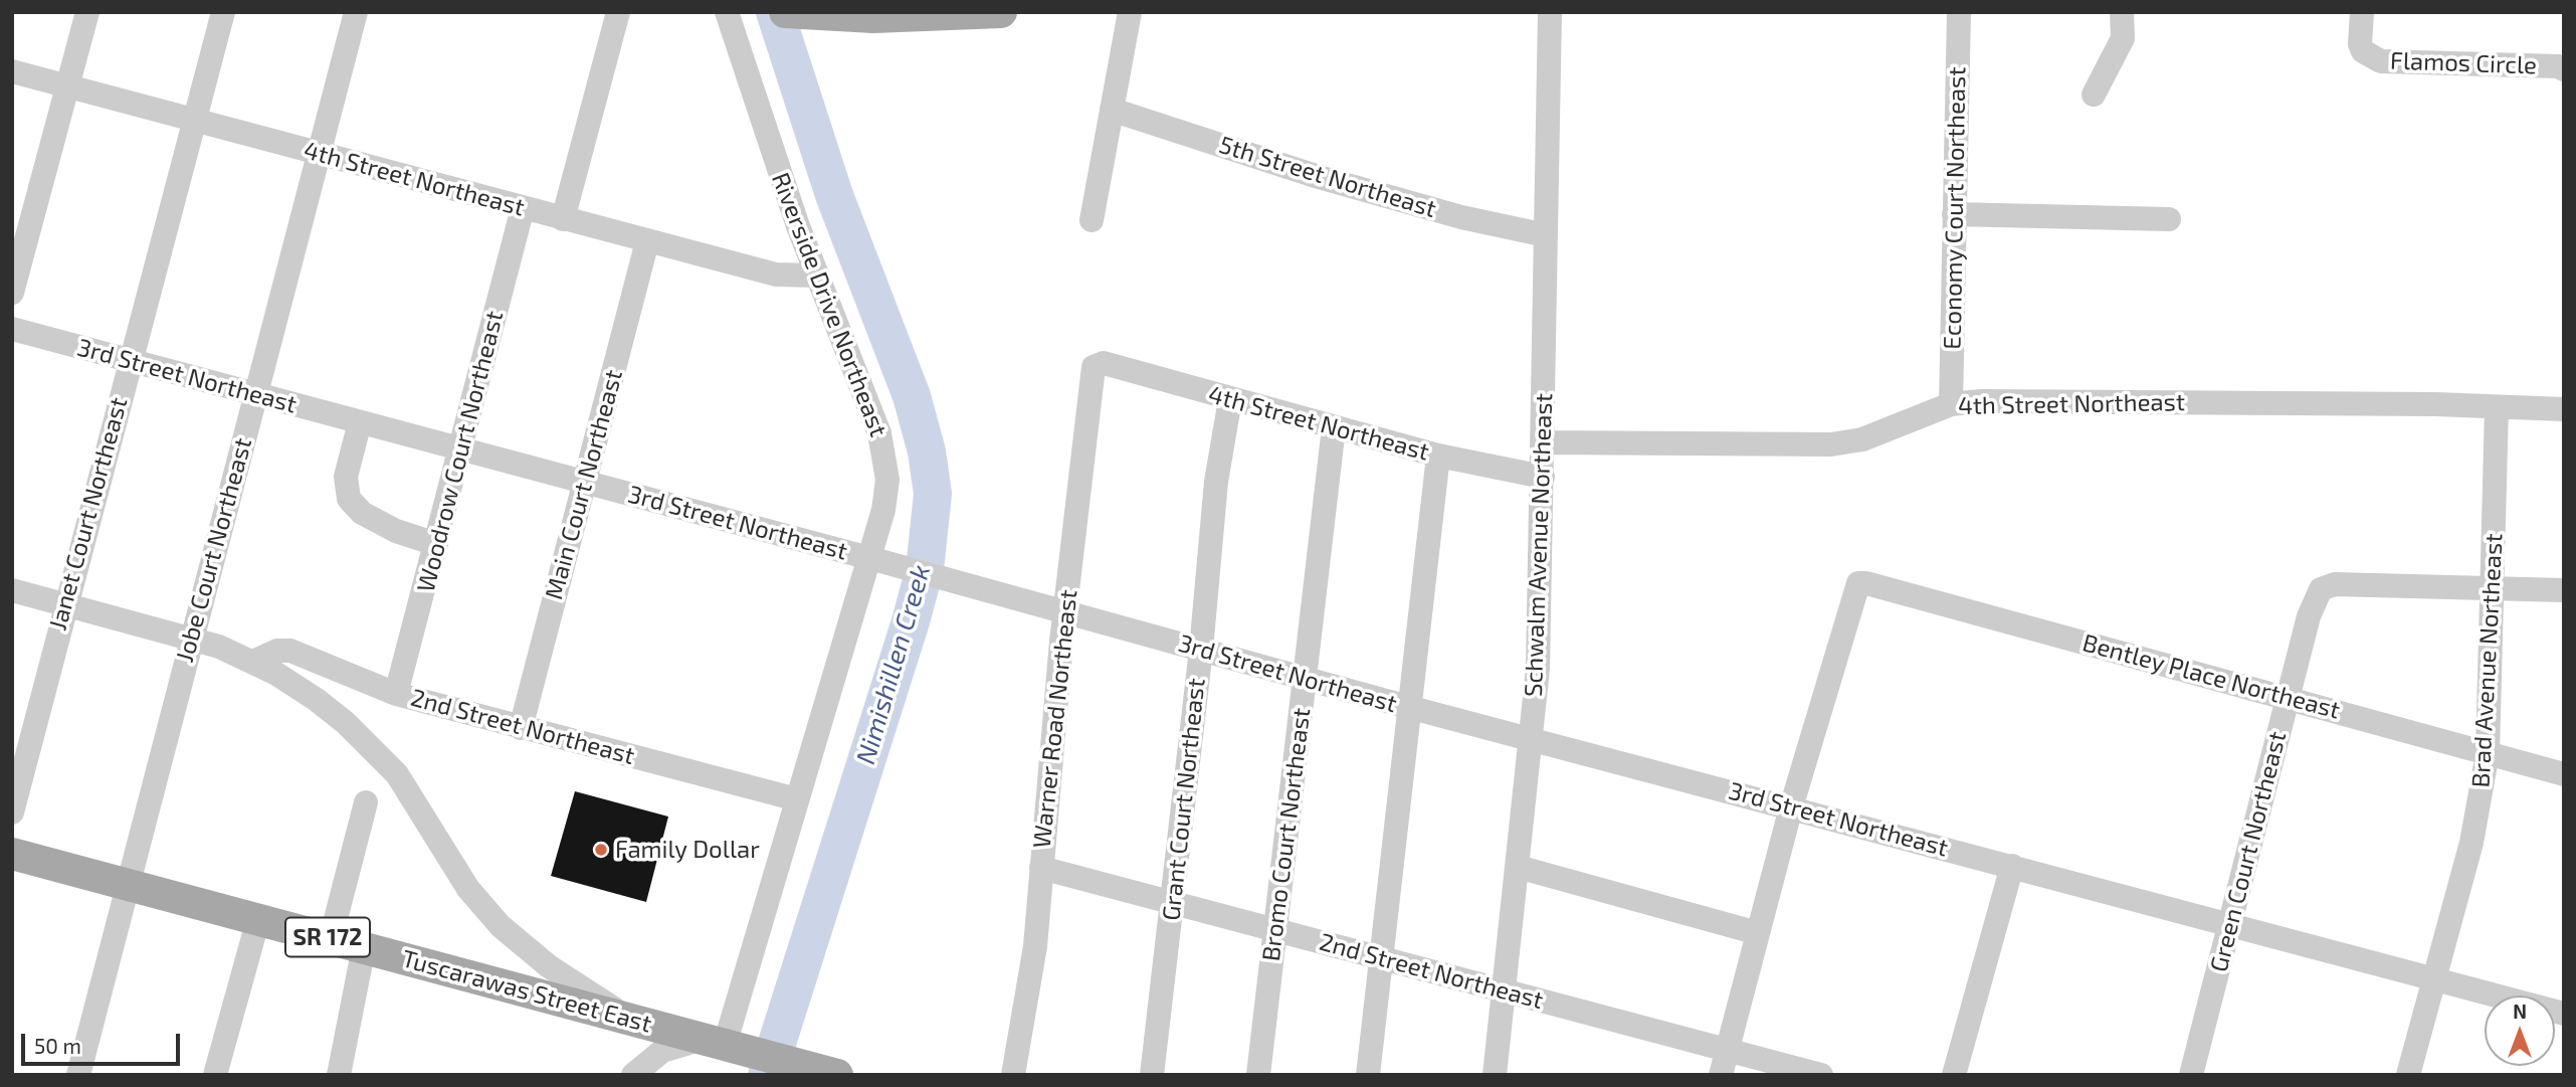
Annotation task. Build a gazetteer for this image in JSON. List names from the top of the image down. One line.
{"streets":{"main road":["SR 172","Tuscarawas Street East"],"street":["Flamos Circle","5th Street Northeast","4th Street Northeast","Economy Court Northeast","Riverside Drive Northeast","3rd Street Northeast","Woodrow Court Northeast","Main Court Northeast","Janet Court Northeast","Schwalm Avenue Northeast","Jobe Court Northeast","Brad Avenue Northeast","Bentley Place Northeast","Warner Road Northeast","2nd Street Northeast","Grant Court Northeast","Bromo Court Northeast","Green Court Northeast"]},"crossings":[["5th Street Northeast","Schwalm Avenue Northeast"],["4th Street Northeast","Economy Court Northeast"],["4th Street Northeast","Riverside Drive Northeast"],["4th Street Northeast","Woodrow Court Northeast"],["4th Street Northeast","Main Court Northeast"],["4th Street Northeast","Janet Court Northeast"],["4th Street Northeast","Schwalm Avenue Northeast"],["4th Street Northeast","Jobe Court Northeast"],["4th Street Northeast","Brad Avenue Northeast"],["4th Street Northeast","Warner Road Northeast"],["4th Street Northeast","Grant Court Northeast"],["4th Street Northeast","Bromo Court Northeast"],["Riverside Drive Northeast","3rd Street Northeast"],["Riverside Drive Northeast","2nd Street Northeast"],["Riverside Drive Northeast","Tuscarawas Street East"],["3rd Street Northeast","Woodrow Court Northeast"],["3rd Street Northeast","Main Court Northeast"],["3rd Street Northeast","Janet Court Northeast"],["3rd Street Northeast","Schwalm Avenue Northeast"],["3rd Street Northeast","Jobe Court Northeast"],["3rd Street Northeast","Brad Avenue Northeast"],["3rd Street Northeast","Bentley Place Northeast"],["3rd Street Northeast","Warner Road Northeast"],["3rd Street Northeast","Grant Court Northeast"],["3rd Street Northeast","Bromo Court Northeast"],["3rd Street Northeast","Green Court Northeast"],["Woodrow Court Northeast","2nd Street Northeast"],["Main Court Northeast","2nd Street Northeast"],["Schwalm Avenue Northeast","2nd Street Northeast"],["Jobe Court Northeast","Tuscarawas Street East"],["Brad Avenue Northeast","Bentley Place Northeast"],["Brad Avenue Northeast","Green Court Northeast"],["Bentley Place Northeast","Green Court Northeast"],["Warner Road Northeast","2nd Street Northeast"],["2nd Street Northeast","Grant Court Northeast"],["2nd Street Northeast","Bromo Court Northeast"]],"water":["Nimishillen Creek"],"places":["Family Dollar"],"scale_bar":"50 m","north":"top"}
